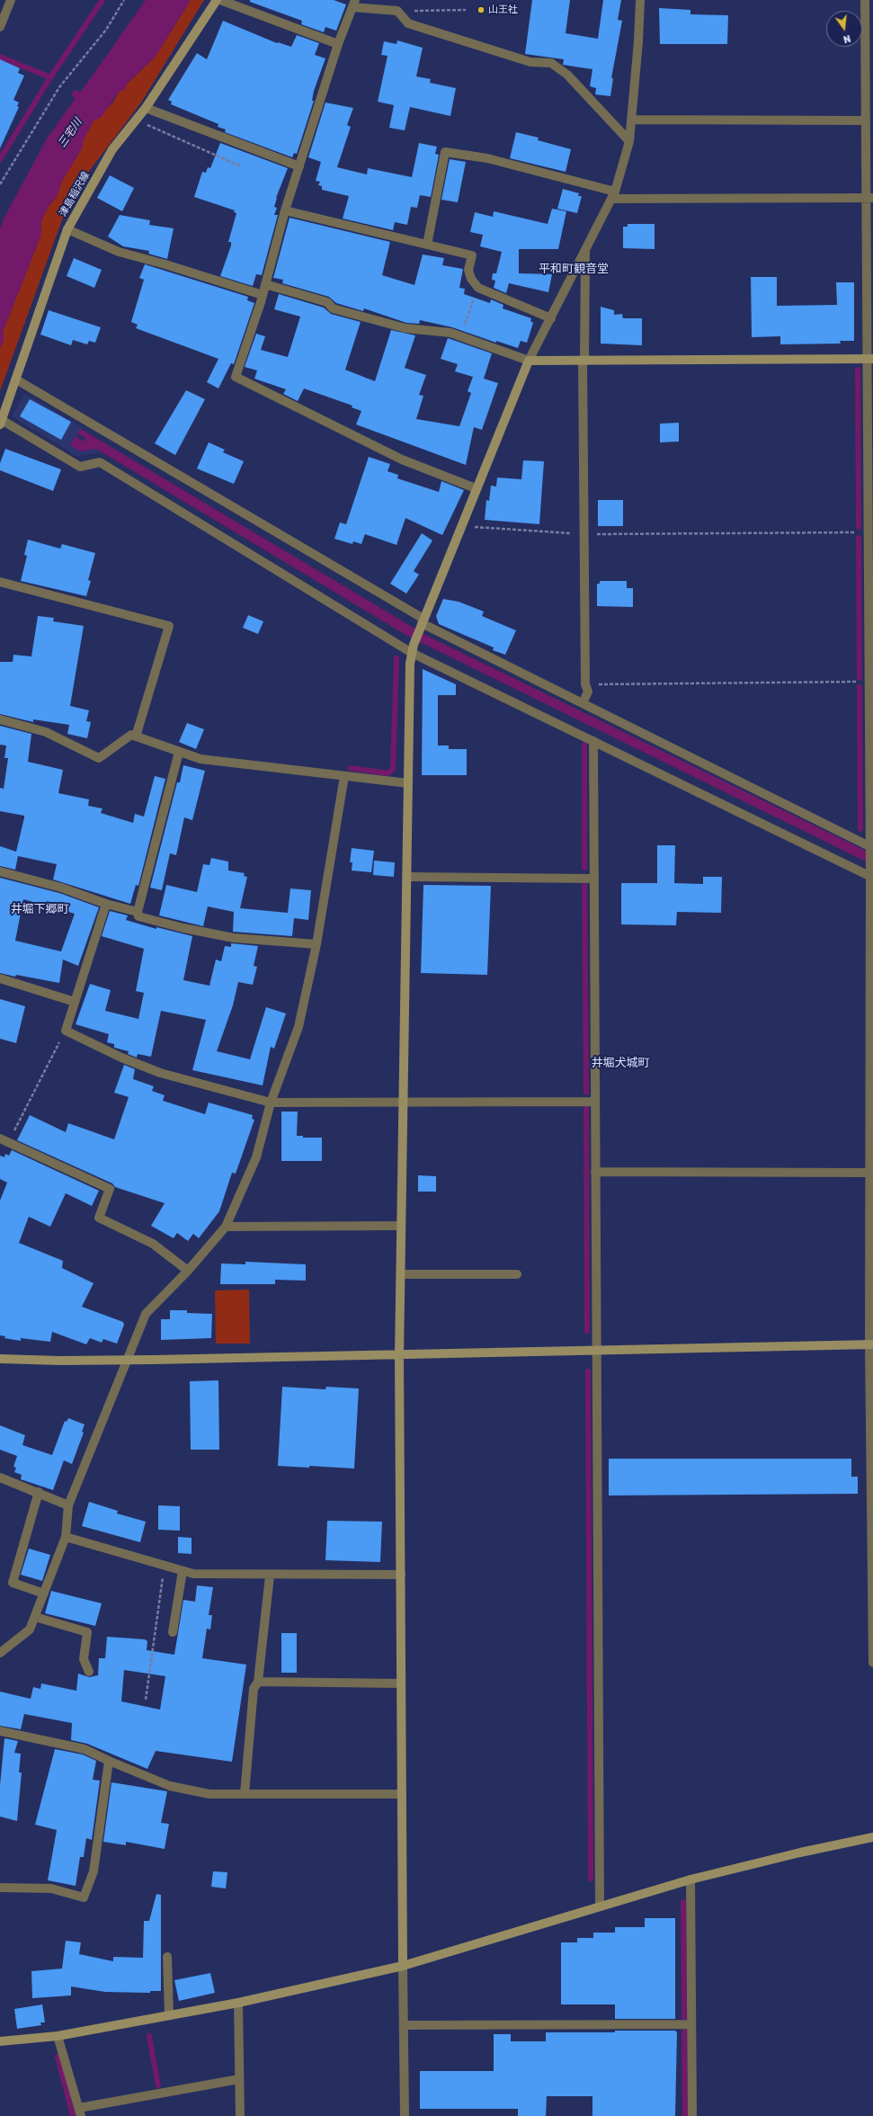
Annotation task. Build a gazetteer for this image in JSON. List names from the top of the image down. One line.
{"streets":{"street":["津島稲沢線"]},"districts":["平和町観音堂","井堀下郷町","井堀犬城町"],"water":["三宅川"],"places":["山王社"],"north":"bottom"}
